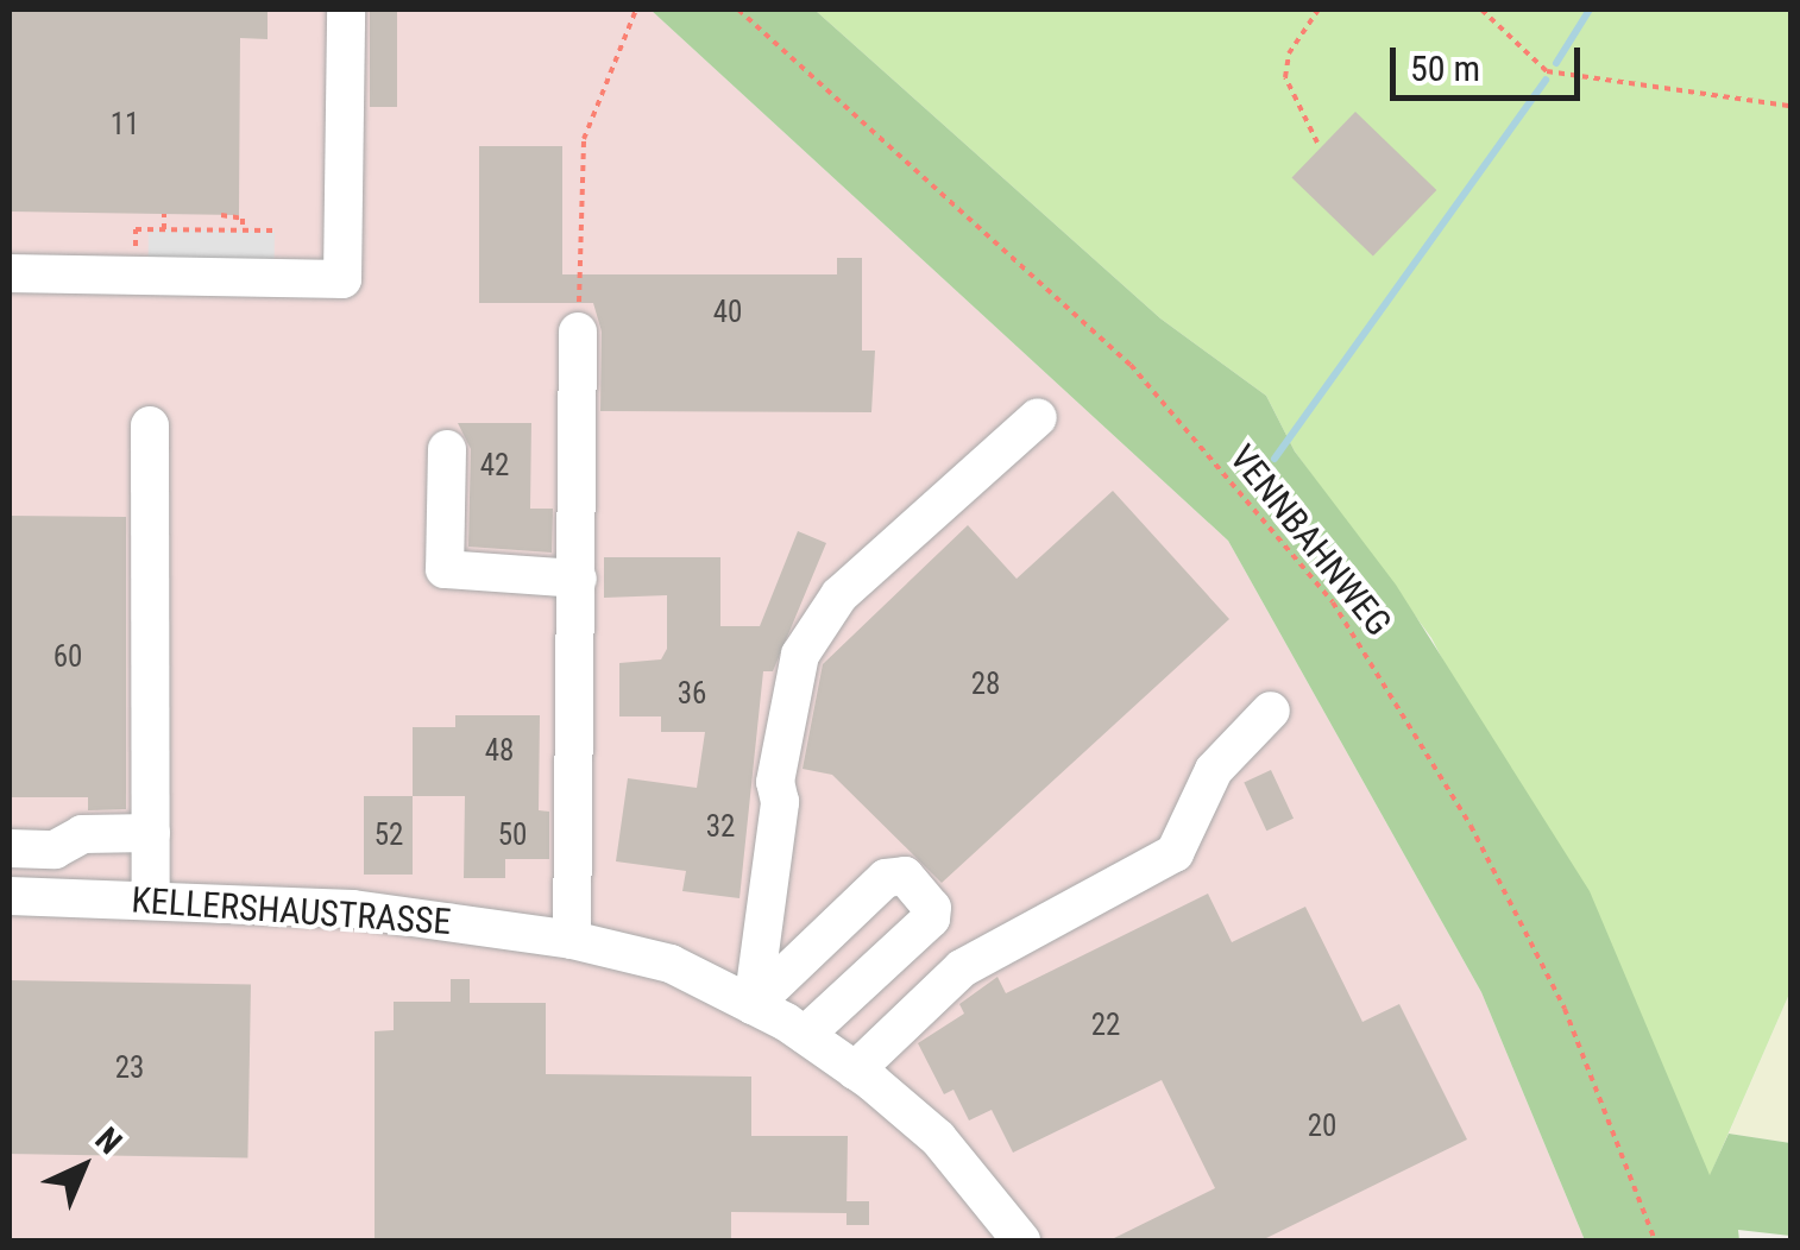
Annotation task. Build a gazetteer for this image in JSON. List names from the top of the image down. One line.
{"streets":{"street":["KELLERSHAUSTRASSE"],"path":["VENNBAHNWEG"]},"house_numbers":["11","40","42","60","28","36","48","32","52","50","22","23","20"],"scale_bar":"50 m","north":"top right"}
